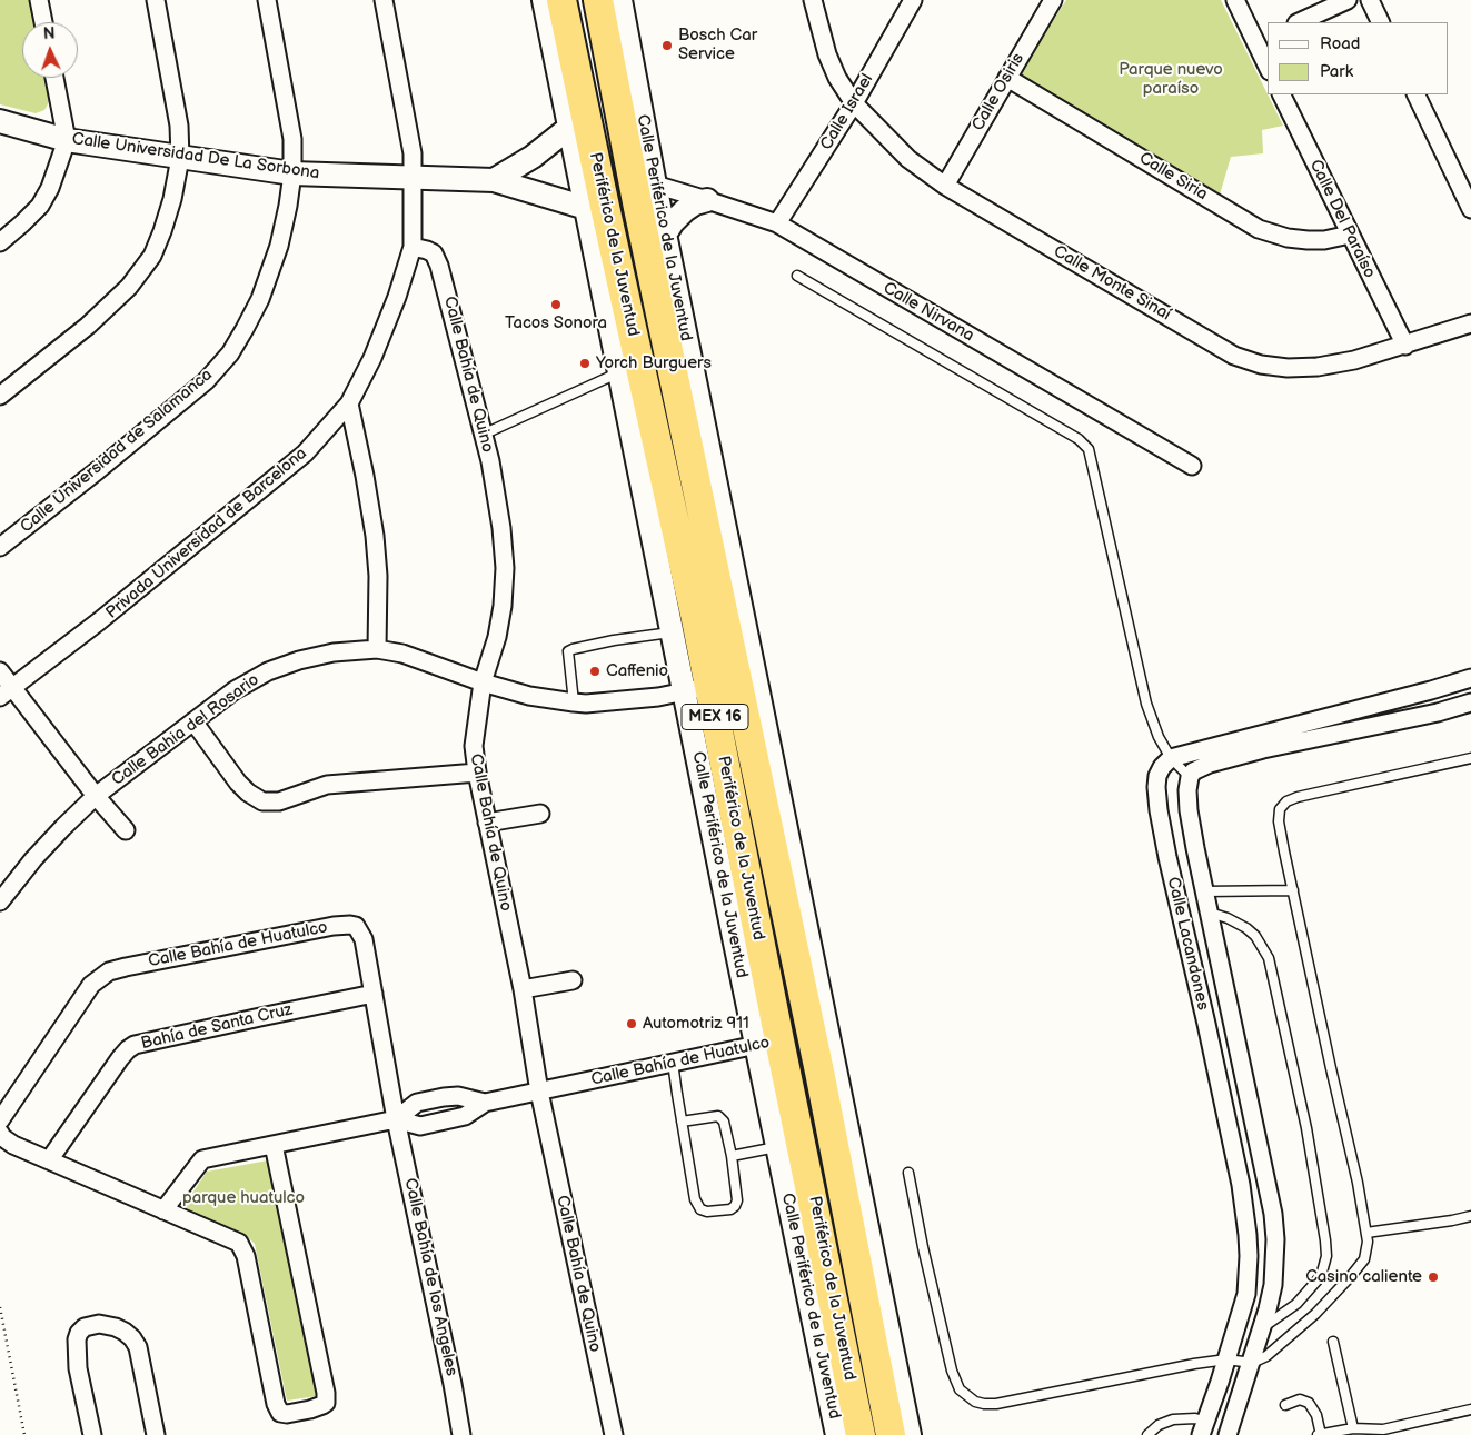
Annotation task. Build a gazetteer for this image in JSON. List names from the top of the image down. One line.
{"streets":{"highway":["Periférico de la Juventud","MEX 16"],"main road":["Calle Universidad De La Sorbona","Calle Periférico de la Juventud"],"street":["Calle Osiris","Calle Israel","Calle Siria","Calle Del Paraíso","Calle Monte Sinaí","Calle Nirvana","Calle Bahía de Quino","Calle Universidad de Salamanca","Privada Universidad de Barcelona","Calle Bahia del Rosario","Calle Lacandones","Calle Bahía de Huatulco","Bahía de Santa Cruz","Calle Bahía de los Angeles"]},"crossings":[["Calle Osiris","Calle Siria"],["Calle Osiris","Calle Monte Sinaí"],["Calle Israel","Calle Monte Sinaí"],["Calle Israel","Calle Nirvana"],["Calle Universidad De La Sorbona","Periférico de la Juventud"],["Calle Universidad De La Sorbona","Calle Universidad de Salamanca"],["Calle Universidad De La Sorbona","Privada Universidad de Barcelona"],["Calle Siria","Calle Del Paraíso"],["Calle Del Paraíso","Calle Monte Sinaí"],["Calle Periférico de la Juventud","Periférico de la Juventud"],["Calle Periférico de la Juventud","Calle Nirvana"],["Calle Periférico de la Juventud","Calle Bahía de Huatulco"],["Periférico de la Juventud","Calle Bahia del Rosario"],["Periférico de la Juventud","Calle Bahía de Huatulco"],["Calle Bahía de Quino","Privada Universidad de Barcelona"],["Calle Bahía de Quino","Calle Bahia del Rosario"],["Calle Bahía de Quino","Calle Bahía de Huatulco"],["Calle Bahía de Huatulco","Bahía de Santa Cruz"],["Calle Bahía de Huatulco","Calle Bahía de los Angeles"]],"parks":["Parque nuevo paraíso","parque huatulco"],"places":["Bosch Car Service","Tacos Sonora","Yorch Burguers","Caffenio","Automotriz 911","Casino caliente"],"legend":["Road","Park"],"north":"top"}
